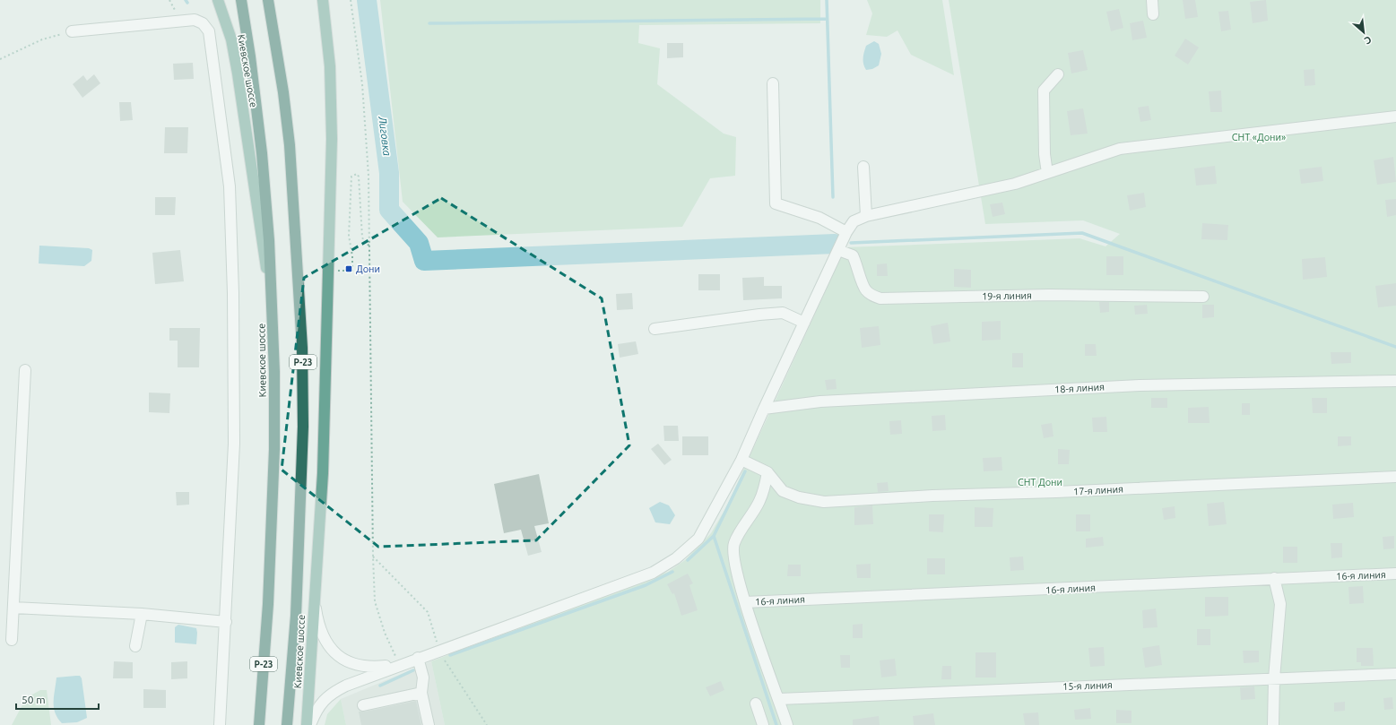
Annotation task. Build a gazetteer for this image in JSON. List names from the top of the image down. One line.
{"streets":{"highway":["Киевское шоссе","Р-23"],"street":["19-я линия","18-я линия","17-я линия","16-я линия","15-я линия"]},"crossings":[["Киевское шоссе","Р-23"]],"water":["Лиговка"],"parks":["СНТ «Дони»","СНТ Дони"],"places":{"transit":["Дони"]},"scale_bar":"50 m","north":"bottom right"}
